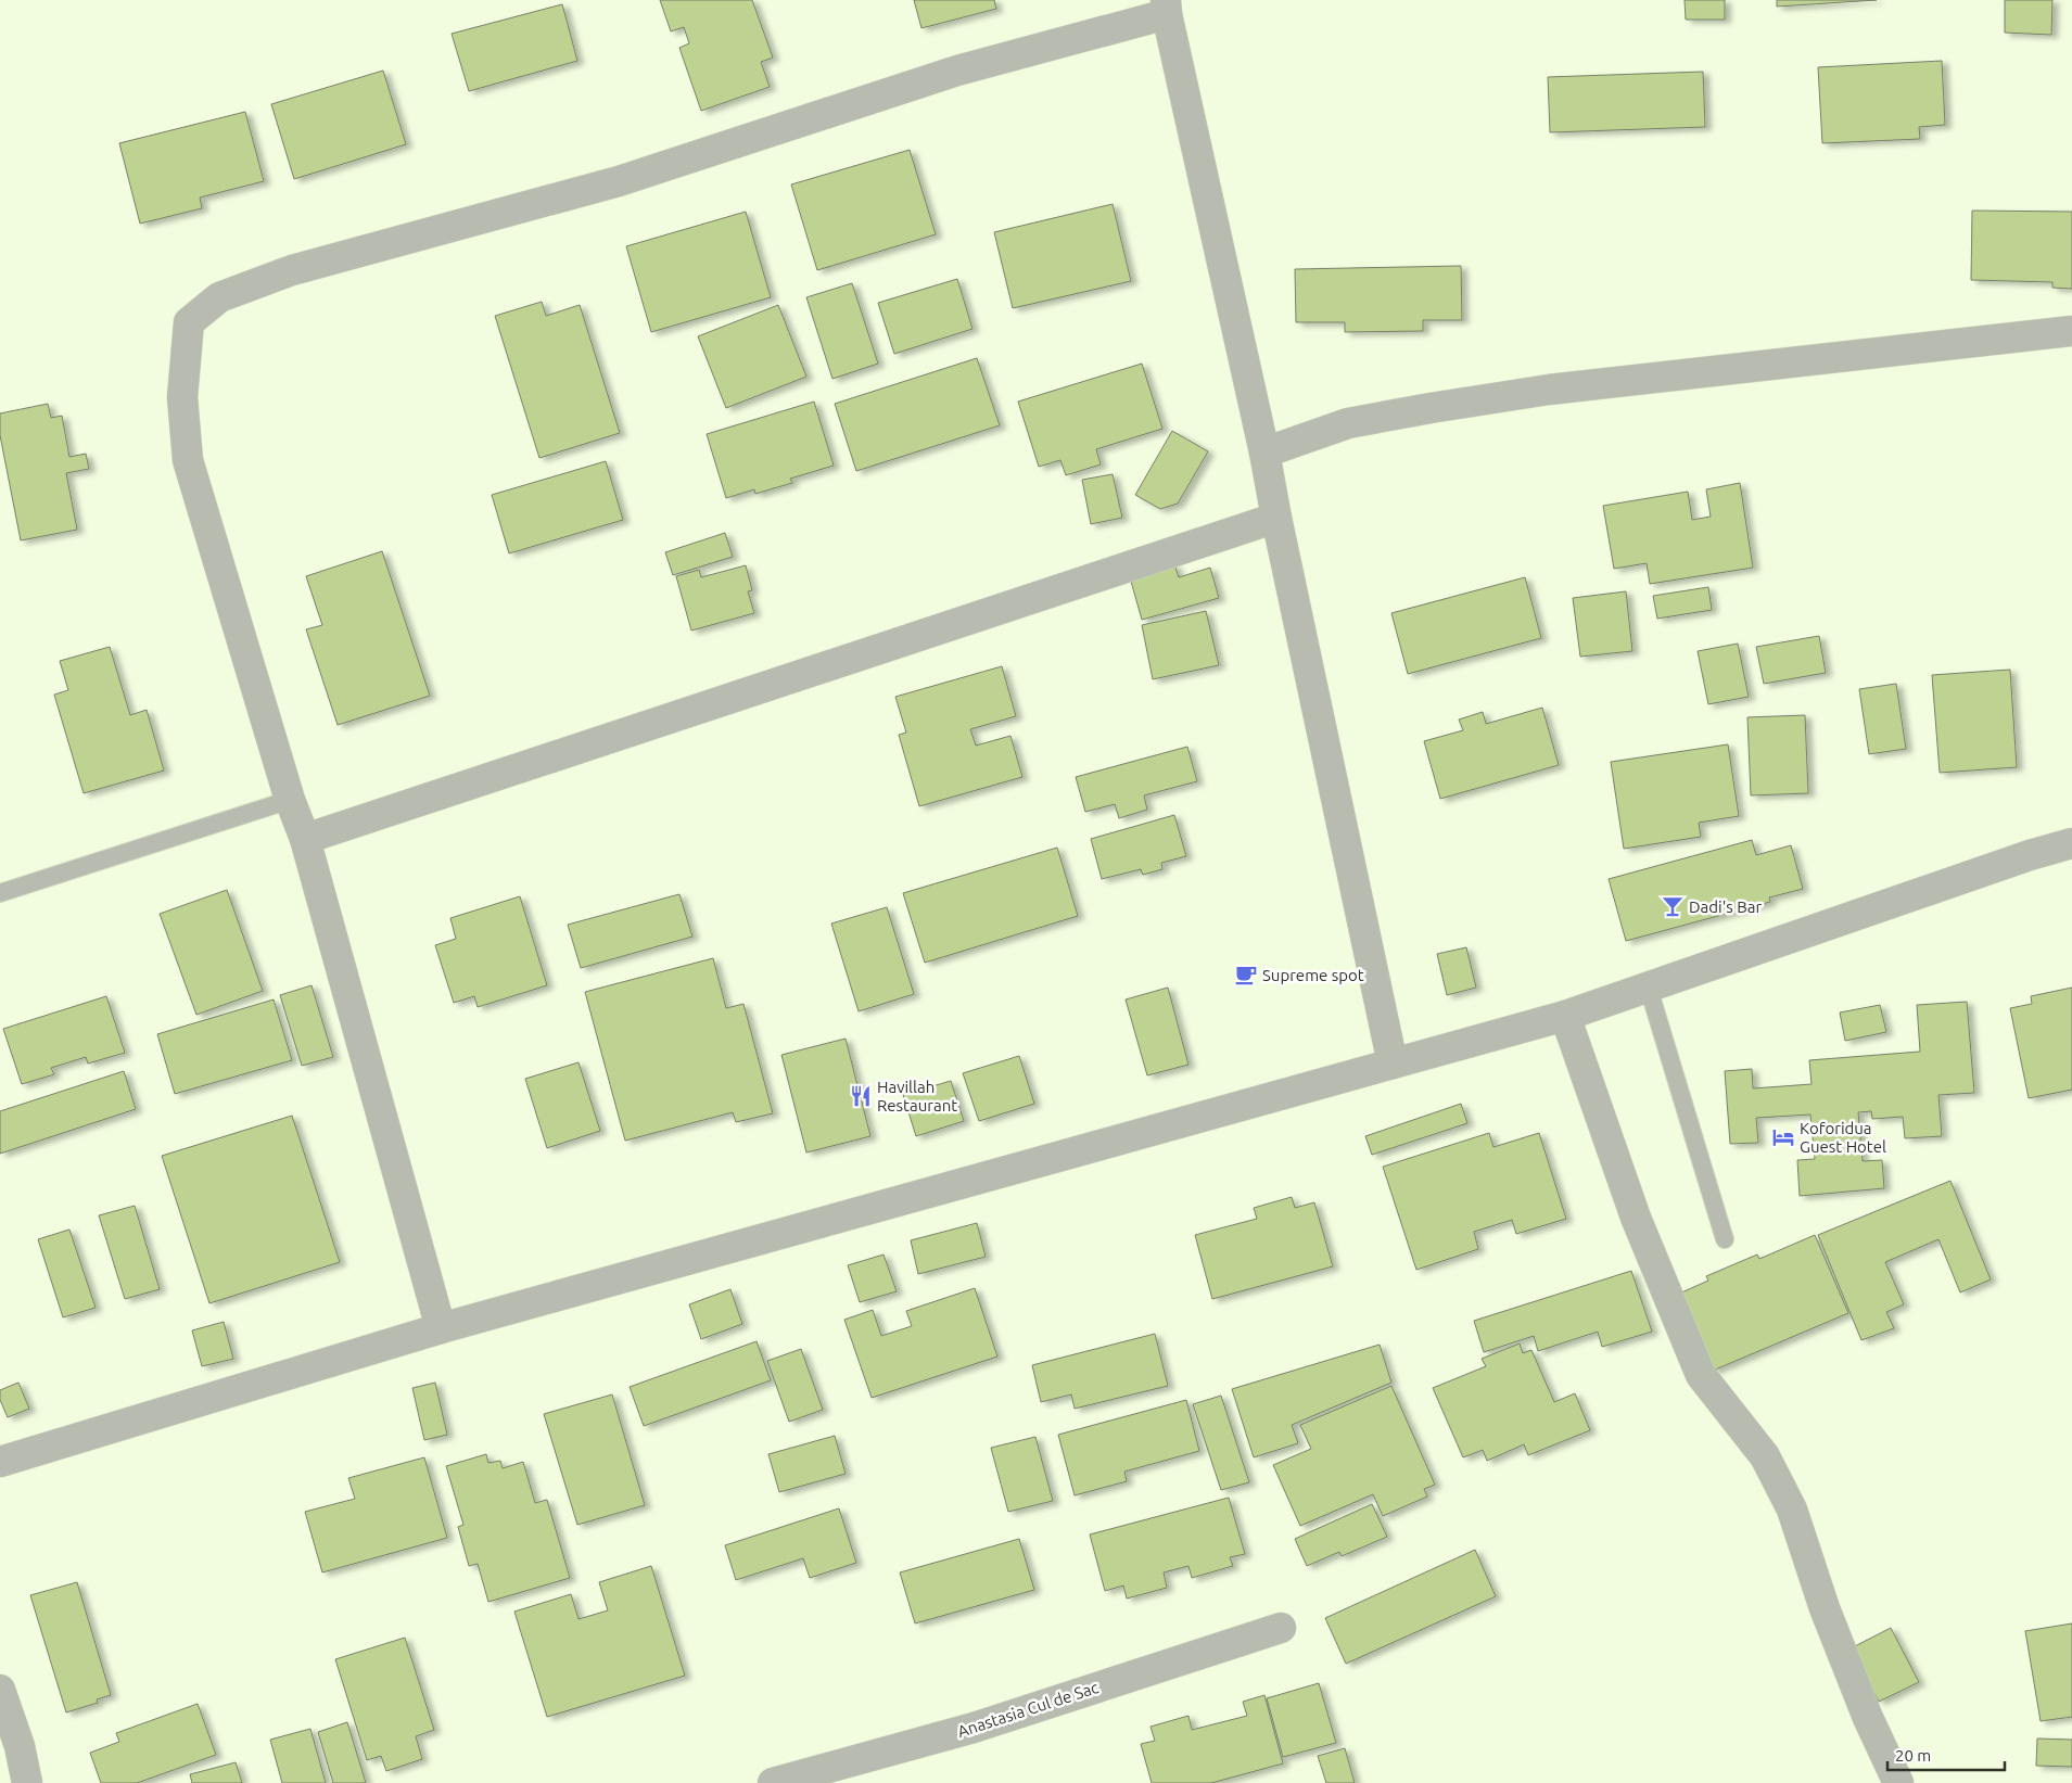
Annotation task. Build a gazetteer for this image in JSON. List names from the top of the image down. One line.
{"streets":{"street":["Anastasia Cul de Sac"]},"places":{"bar":["Dadi's Bar"],"cafe":["Supreme spot"],"restaurant":["Havillah Restaurant"],"hotel":["Koforidua Guest Hotel"]},"scale_bar":"20 m"}
